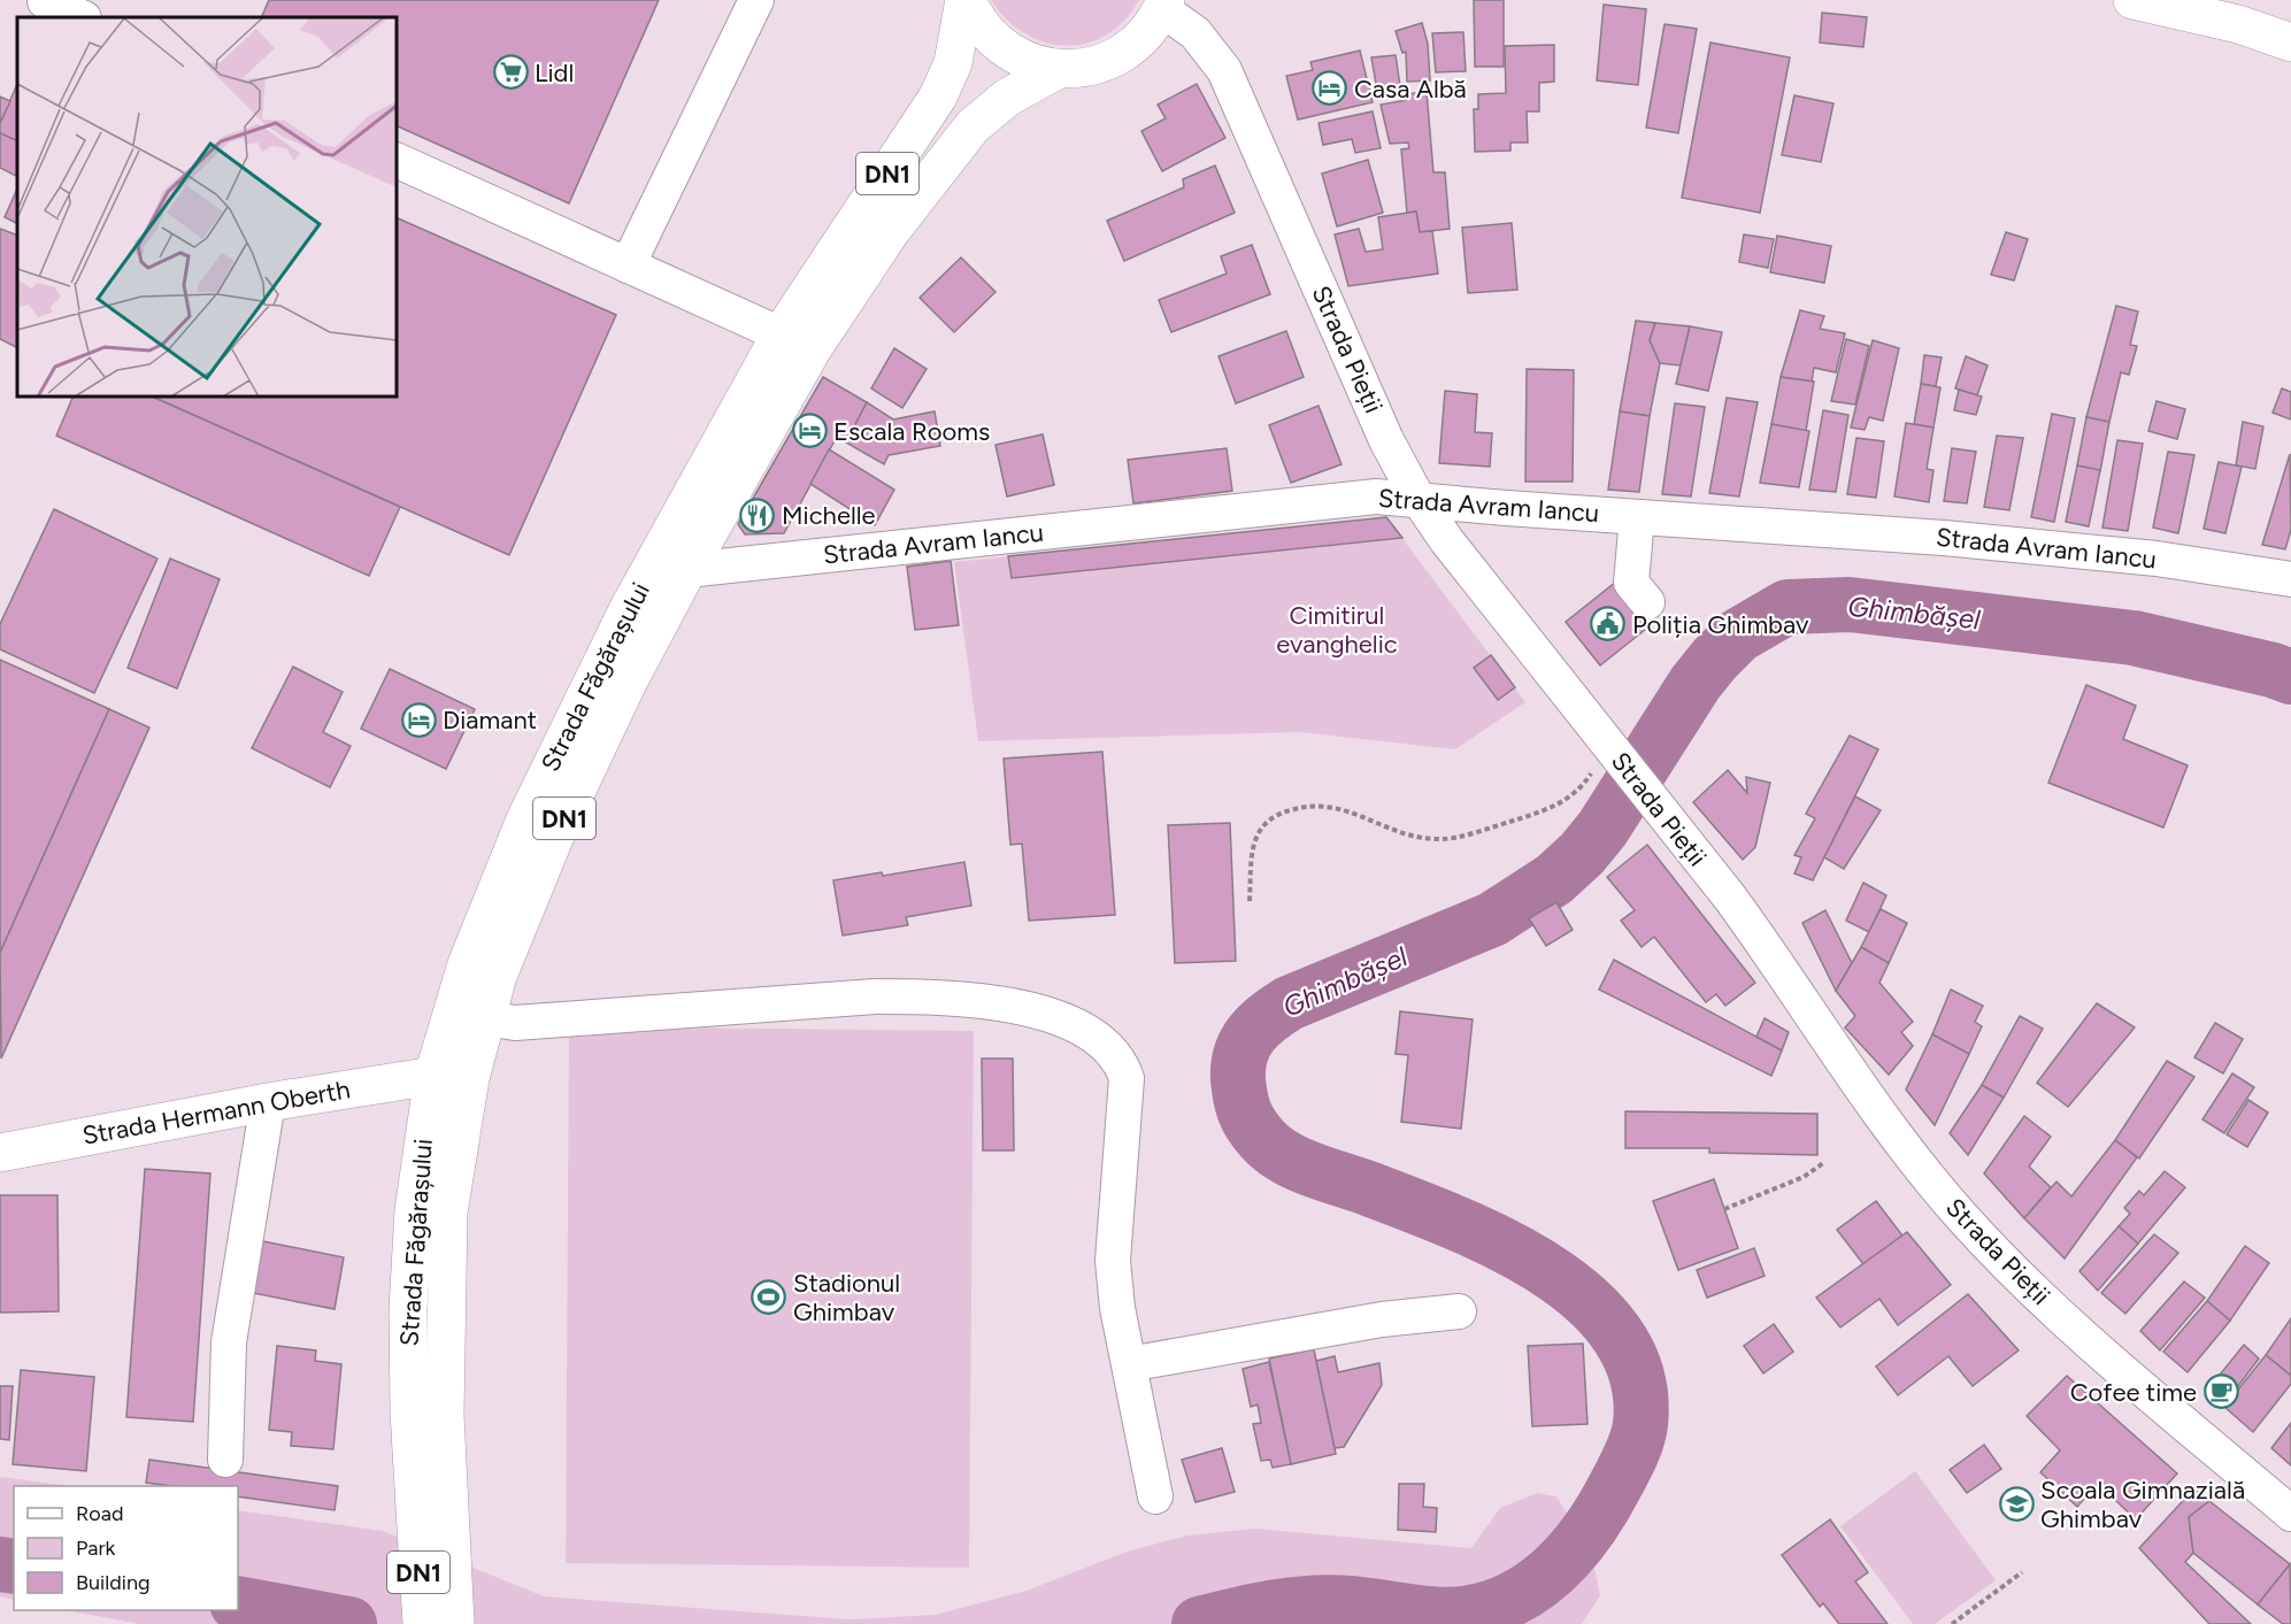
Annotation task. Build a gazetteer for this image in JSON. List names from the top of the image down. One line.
{"streets":{"main road":["DN1","Strada Făgărașului","Strada Hermann Oberth"],"street":["Strada Pieții","Strada Avram Iancu"]},"crossings":[["Strada Pieții","Strada Avram Iancu"],["Strada Pieții","Strada Făgărașului"],["Strada Avram Iancu","Strada Făgărașului"],["Strada Făgărașului","Strada Hermann Oberth"]],"water":["Ghimbășel"],"parks":["Cimitirul evanghelic"],"places":{"supermarket":["Lidl"],"hotel":["Casa Albă","Escala Rooms","Diamant"],"restaurant":["Michelle"],"public building":["Poliția Ghimbav"],"sports":["Stadionul Ghimbav"],"cafe":["Cofee time"],"school or university":["Scoala Gimnazială Ghimbav"]},"legend":["Road","Park","Building"]}
